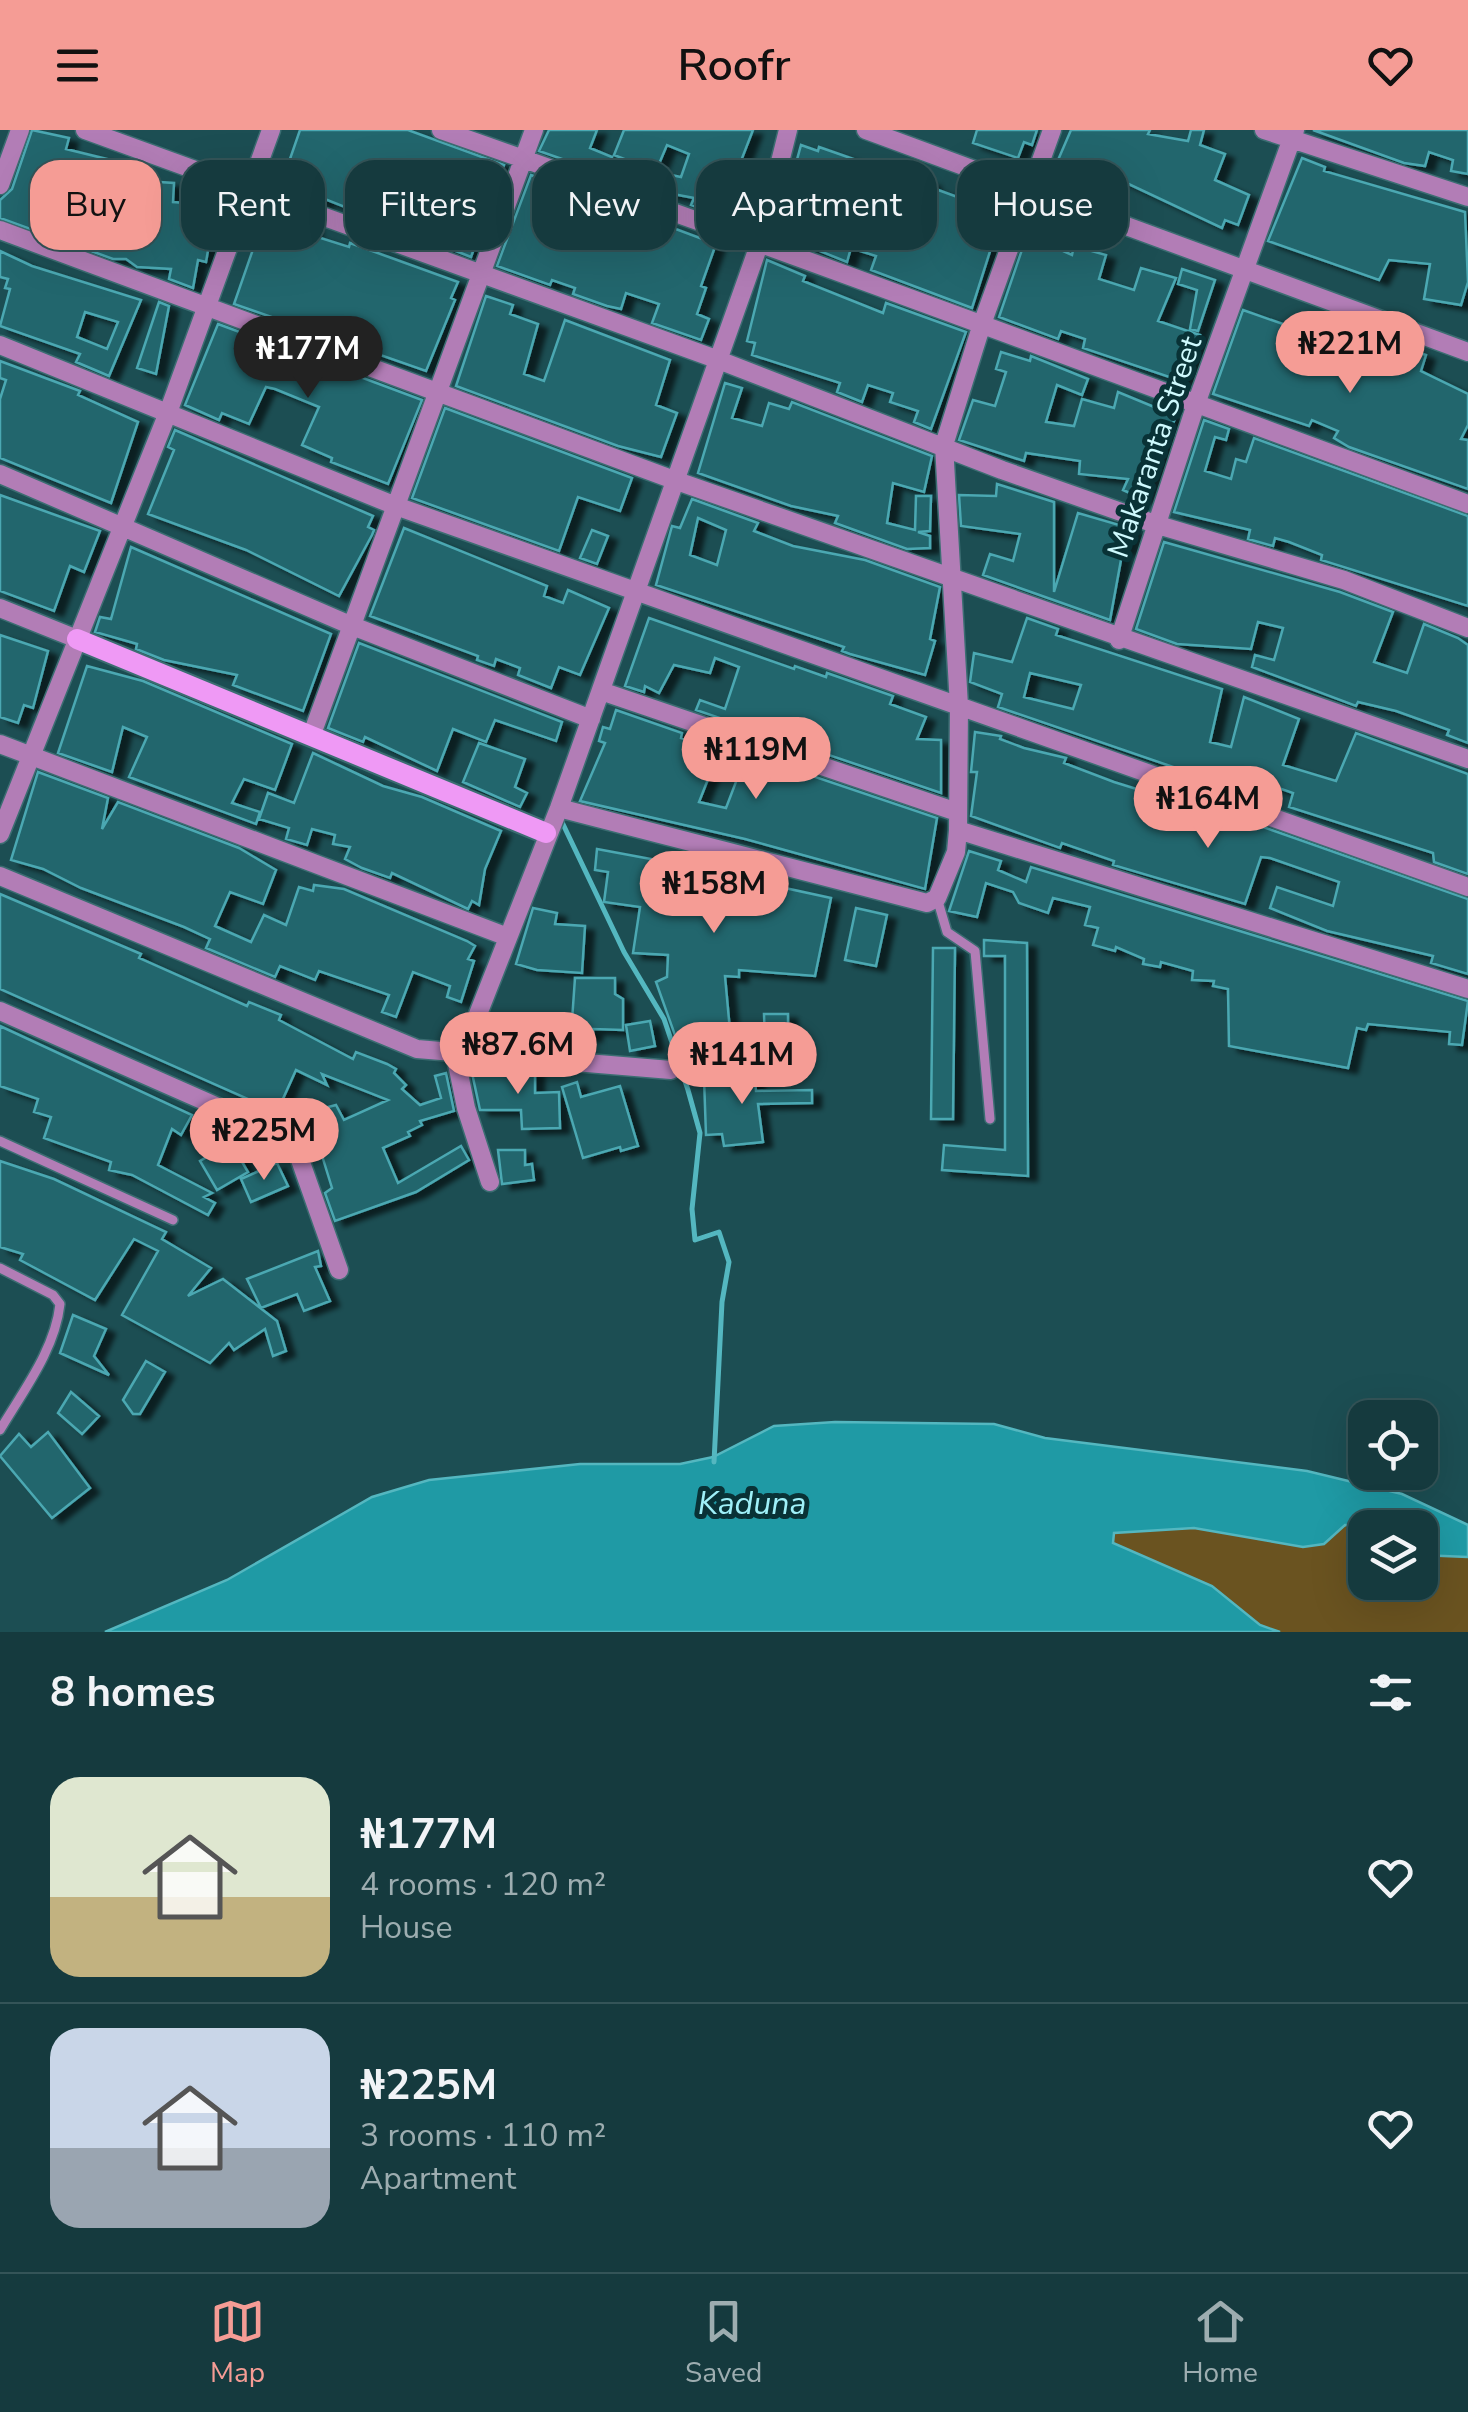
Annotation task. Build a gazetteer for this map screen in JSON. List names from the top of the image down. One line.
{"streets":{"street":["Makaranta Street"]},"water":["Kaduna"],"page":{"header":"Roofr","chip":["Buy","Rent","Filters","New","Apartment","House"],"price":["₦221M","₦177M","₦119M","₦164M","₦158M","₦87.6M","₦141M","₦225M"],"heading":"8 homes","list":[{"name":"₦177M","note":"4 rooms · 120 m² · House"},{"name":"₦225M","note":"3 rooms · 110 m² · Apartment"}],"tabs":["Map","Saved","Home"]}}
